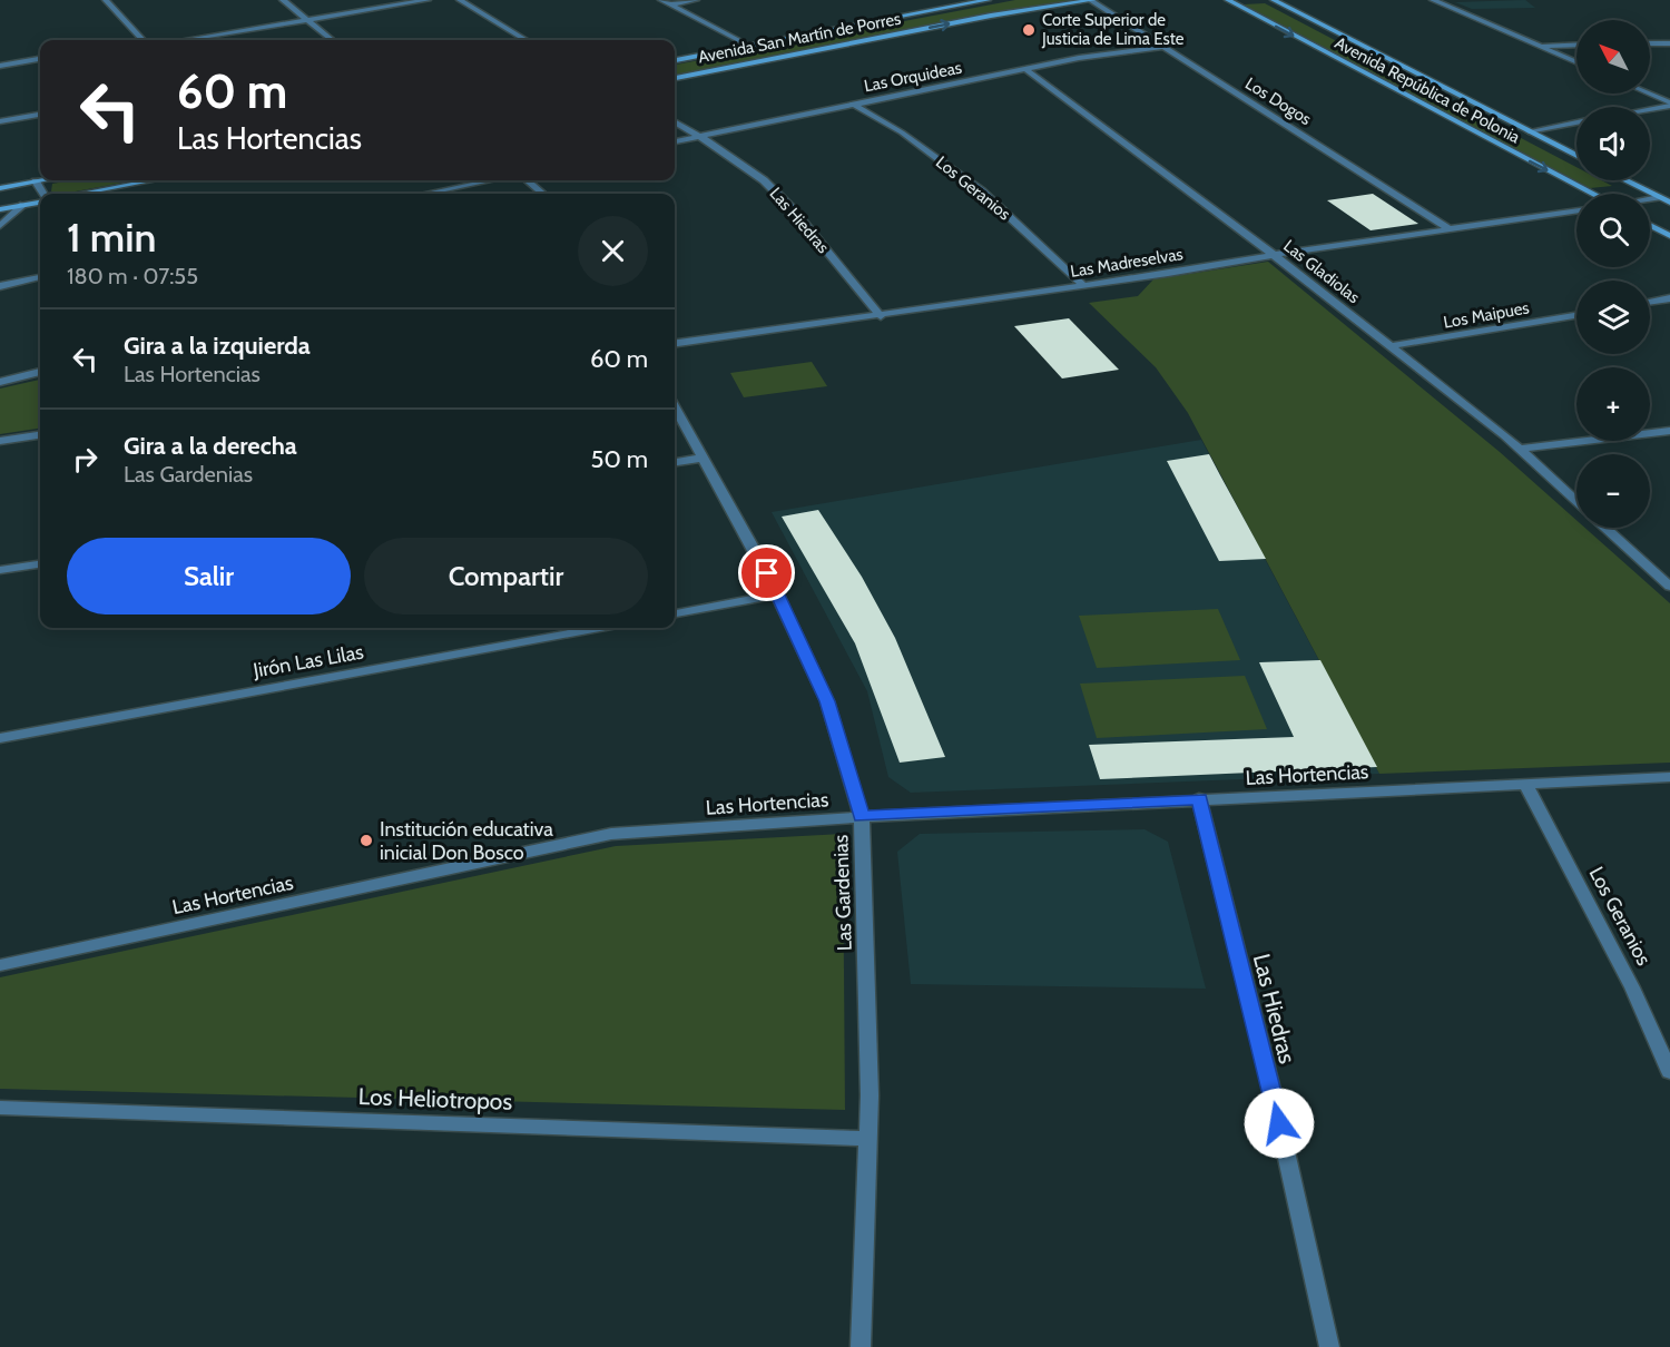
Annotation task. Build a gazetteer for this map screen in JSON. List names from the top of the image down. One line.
{"streets":{"main road":["Avenida San Martín de Porres","Avenida República de Polonia"],"street":["Las Orquideas","Los Dogos","Los Geranios","Las Hiedras","Las Madreselvas","Las Gladiolas","Los Maipues","Jirón Las Lilas","Las Hortencias","Las Gardenias","Los Heliotropos"]},"crossings":[["Avenida San Martín de Porres","Los Dogos"],["Las Orquideas","Los Dogos"],["Las Orquideas","Los Geranios"],["Las Orquideas","Las Hiedras"],["Las Orquideas","Las Gladiolas"],["Los Dogos","Las Madreselvas"],["Los Geranios","Las Madreselvas"],["Los Geranios","Las Hortencias"],["Las Hiedras","Las Madreselvas"],["Las Hiedras","Las Hortencias"],["Las Madreselvas","Las Gladiolas"],["Las Gladiolas","Los Maipues"],["Las Hortencias","Las Gardenias"],["Las Gardenias","Los Heliotropos"]],"places":["Corte Superior de Justicia de Lima Este","Institución educativa inicial Don Bosco"],"north":"top left","page":{"map_buttons":["+","−"],"turn":["60 m","Las Hortencias"],"heading":["1 min","180 m · 07:55"],"list":[{"name":"Gira a la izquierda","note":"Las Hortencias","value":"60 m"},{"name":"Gira a la derecha","note":"Las Gardenias","value":"50 m"}],"buttons":["Salir","Compartir"]}}
